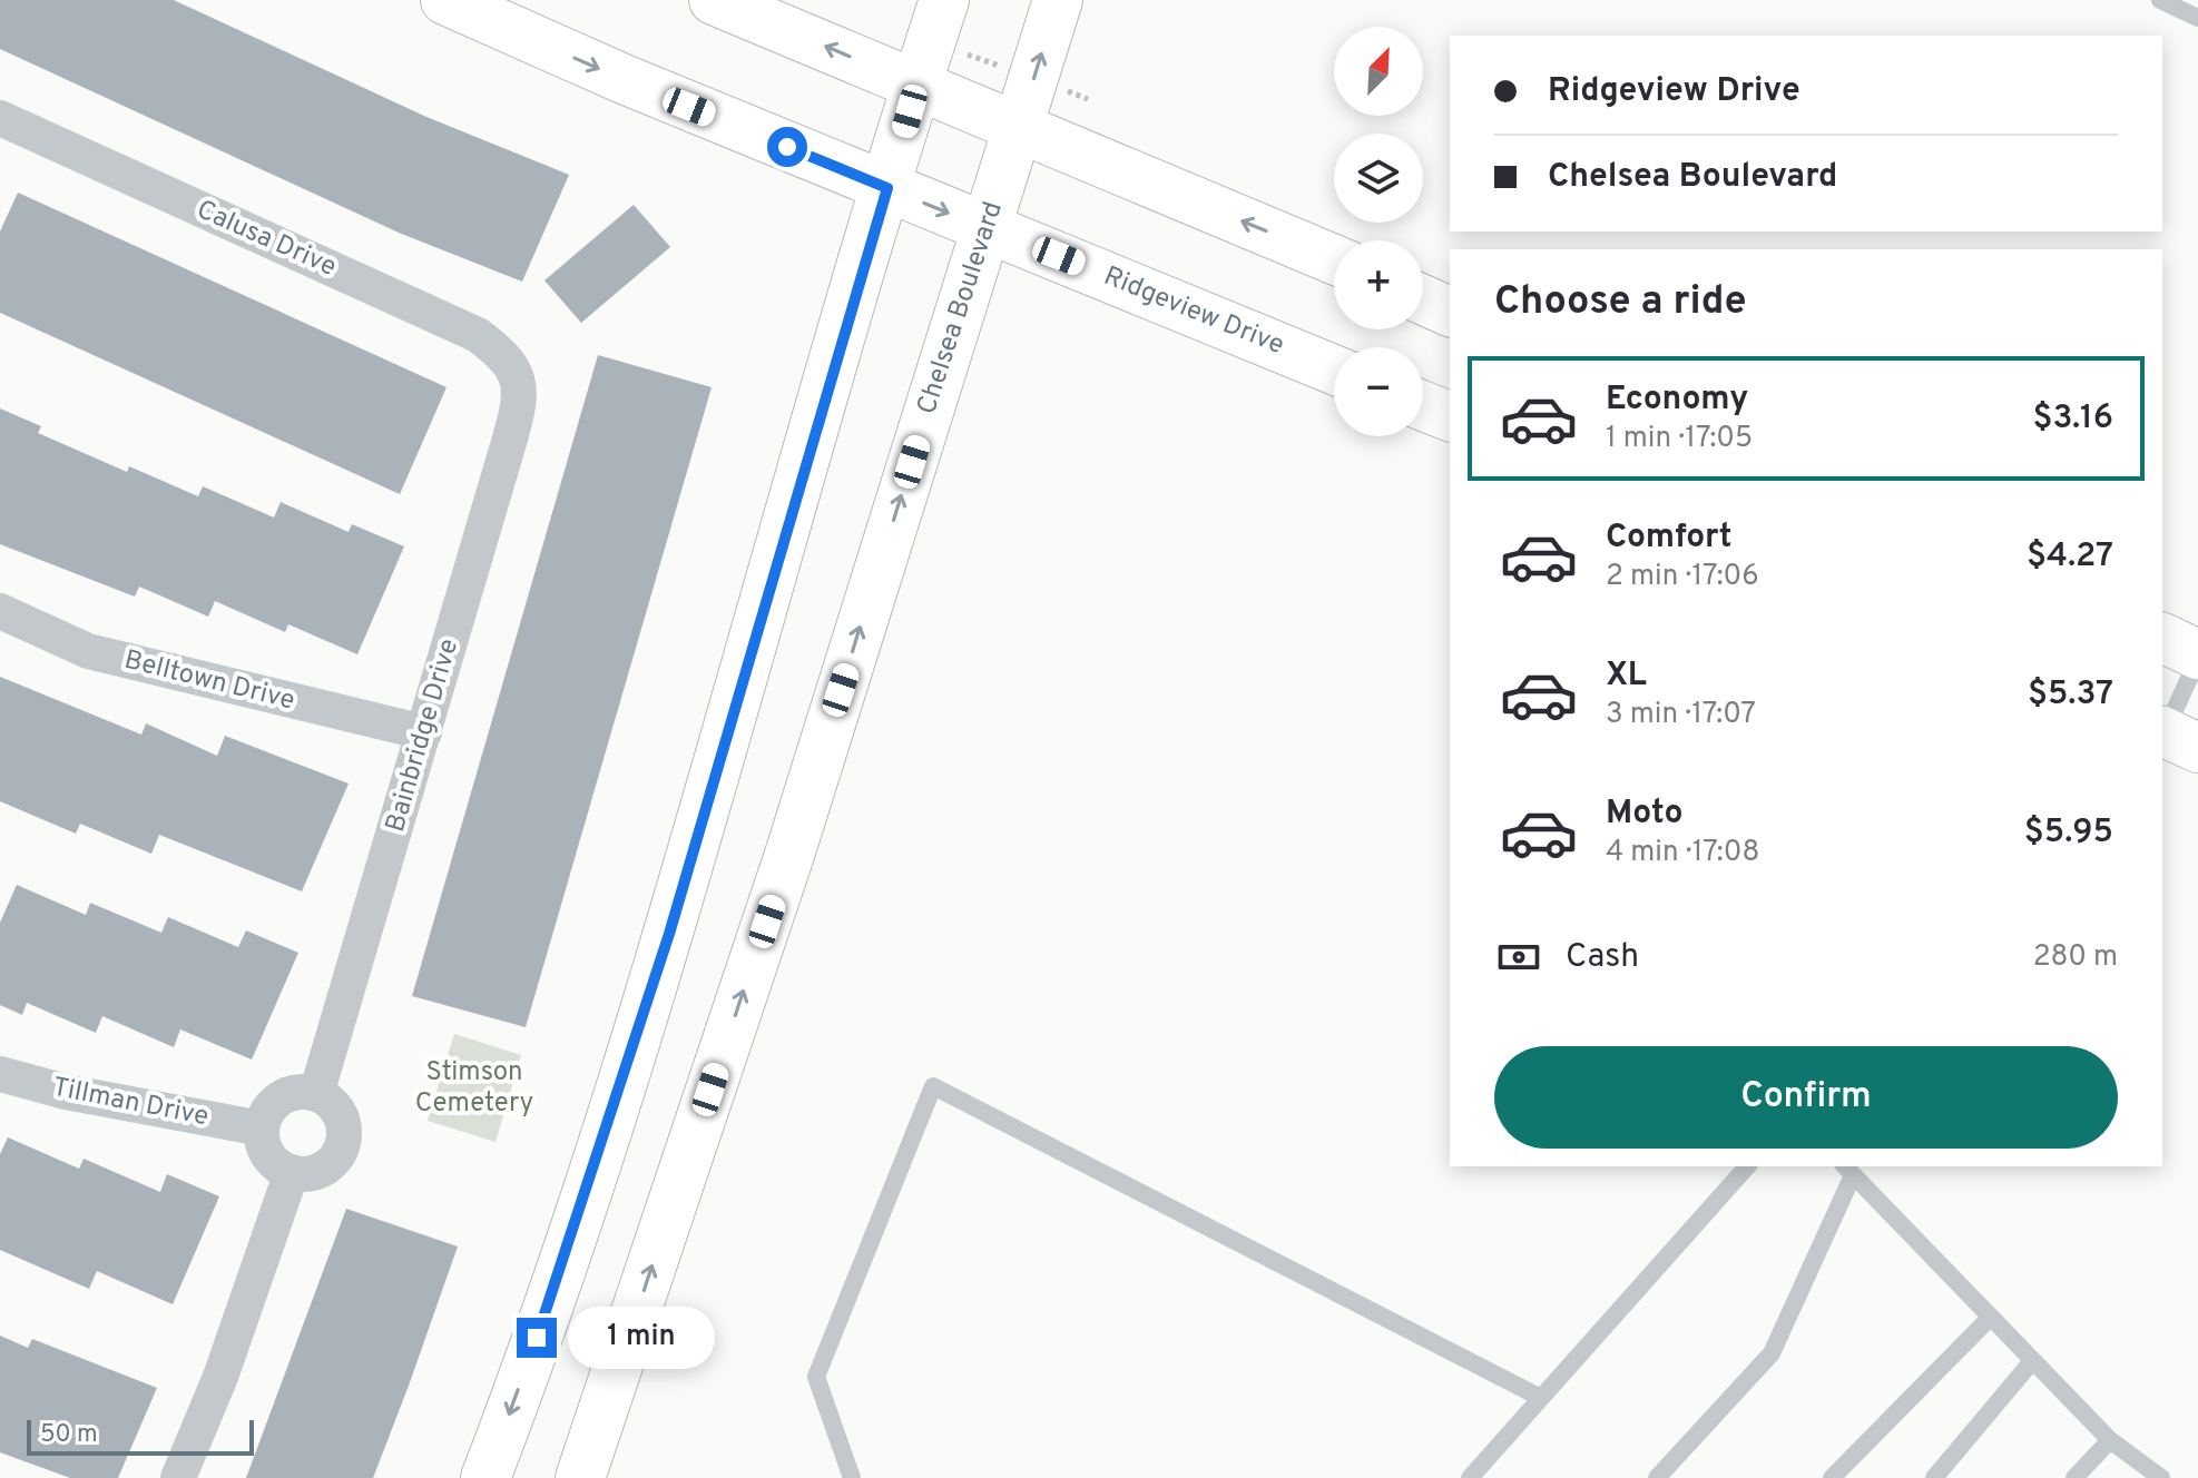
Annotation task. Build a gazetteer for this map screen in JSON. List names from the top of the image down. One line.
{"streets":{"main road":["Chelsea Boulevard","Ridgeview Drive"],"street":["Calusa Drive","Belltown Drive","Bainbridge Drive","Tillman Drive"]},"crossings":[["Calusa Drive","Bainbridge Drive"],["Chelsea Boulevard","Ridgeview Drive"],["Belltown Drive","Bainbridge Drive"],["Bainbridge Drive","Tillman Drive"]],"parks":["Stimson Cemetery"],"scale_bar":"50 m","north":"top right","page":{"map_buttons":["+","−"],"banner":["Ridgeview Drive","Chelsea Boulevard"],"heading":"Choose a ride","list":[{"name":"Economy","note":"1 min · 17:05","value":"$3.16"},{"name":"Comfort","note":"2 min · 17:06","value":"$4.27"},{"name":"XL","note":"3 min · 17:07","value":"$5.37"},{"name":"Moto","note":"4 min · 17:08","value":"$5.95"}],"pay":["Cash","280 m"],"buttons":"Confirm","bubble":"1 min","scale":"50 m"}}
